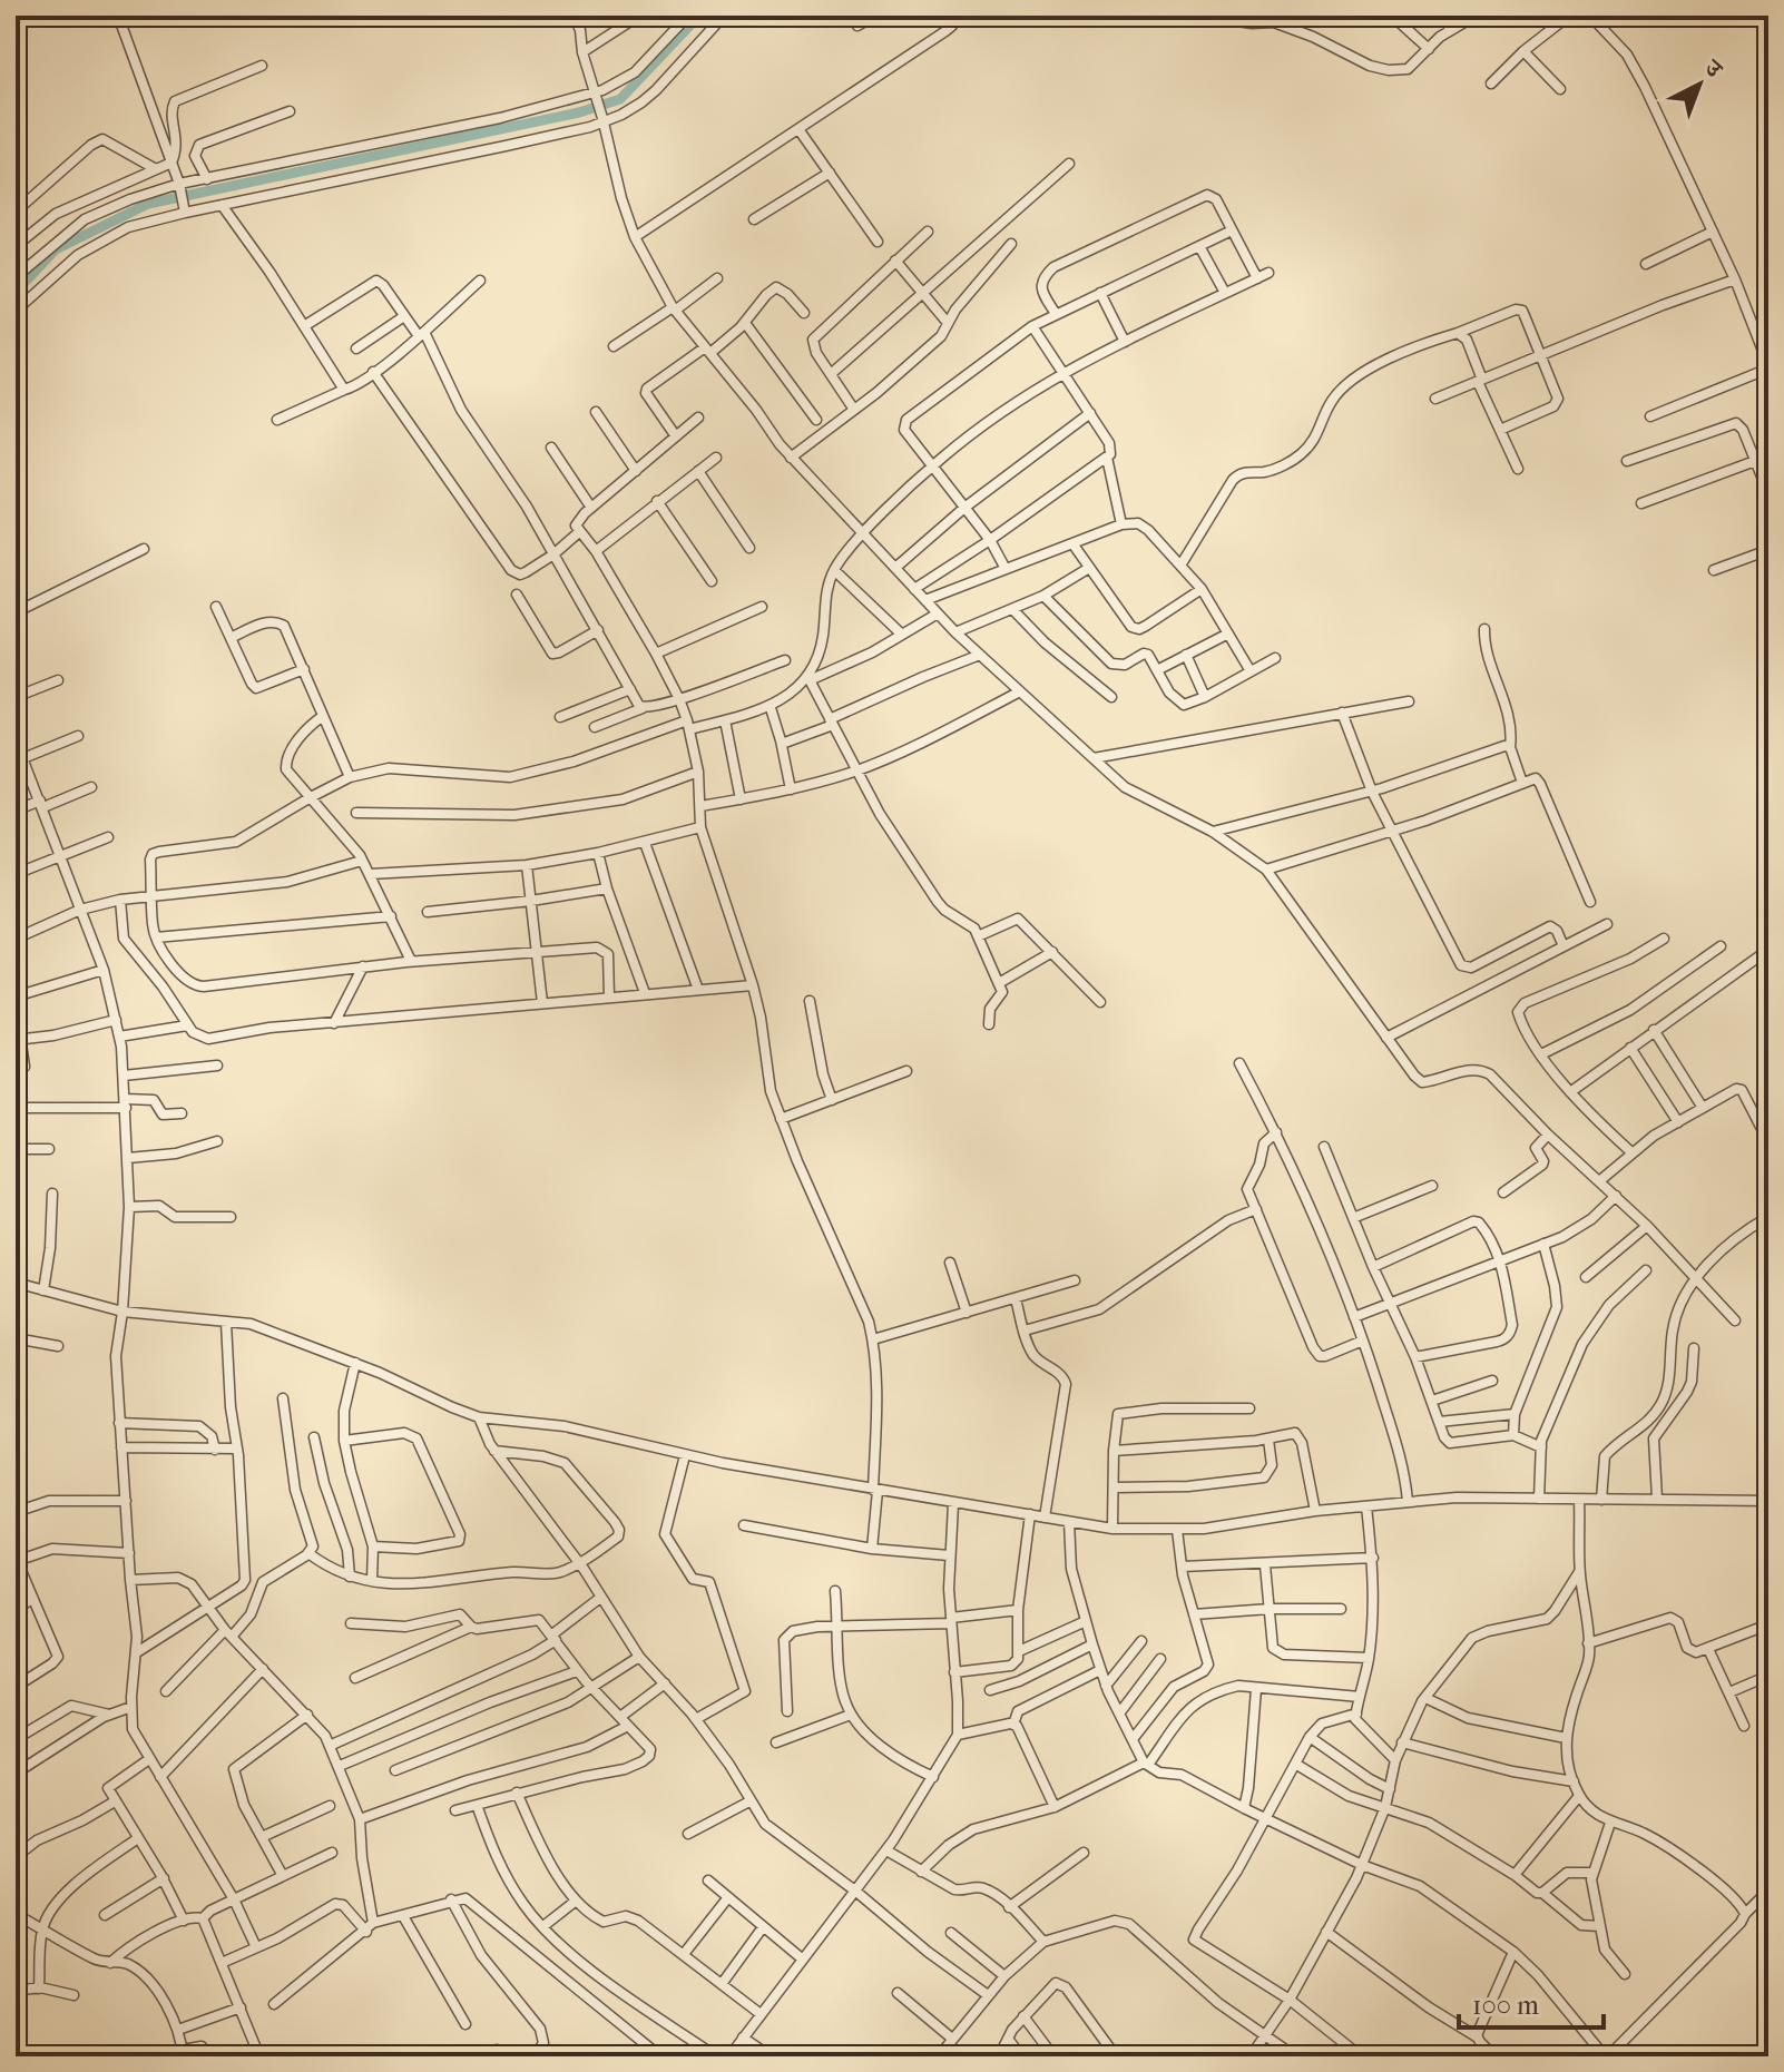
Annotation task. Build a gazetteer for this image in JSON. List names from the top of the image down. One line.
{"scale_bar":"100 m","north":"top right"}
